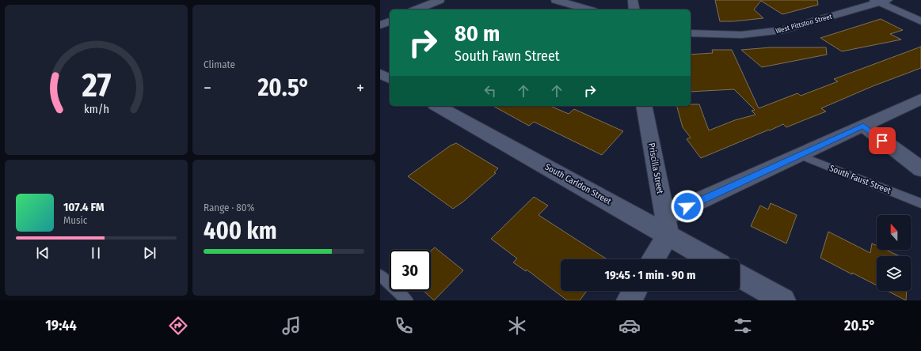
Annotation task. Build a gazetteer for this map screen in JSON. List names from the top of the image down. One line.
{"streets":{"street":["West Pittston Street","Priscilla Street","South Carldon Street"],"lane":["South Faust Street"]},"crossings":[["Priscilla Street","South Carldon Street"]],"north":"top","page":{"tile":["Climate",["Range · 80%","400 km"]],"turn":["80 m","South Fawn Street"],"heat":["−","20.5°","+"],"song":["107.4 FM","Music"],"limit":"30","trip":"19:45 · 1 min · 90 m","tabs":["19:44","20.5°"],"gauge":["27","km/h"]}}
